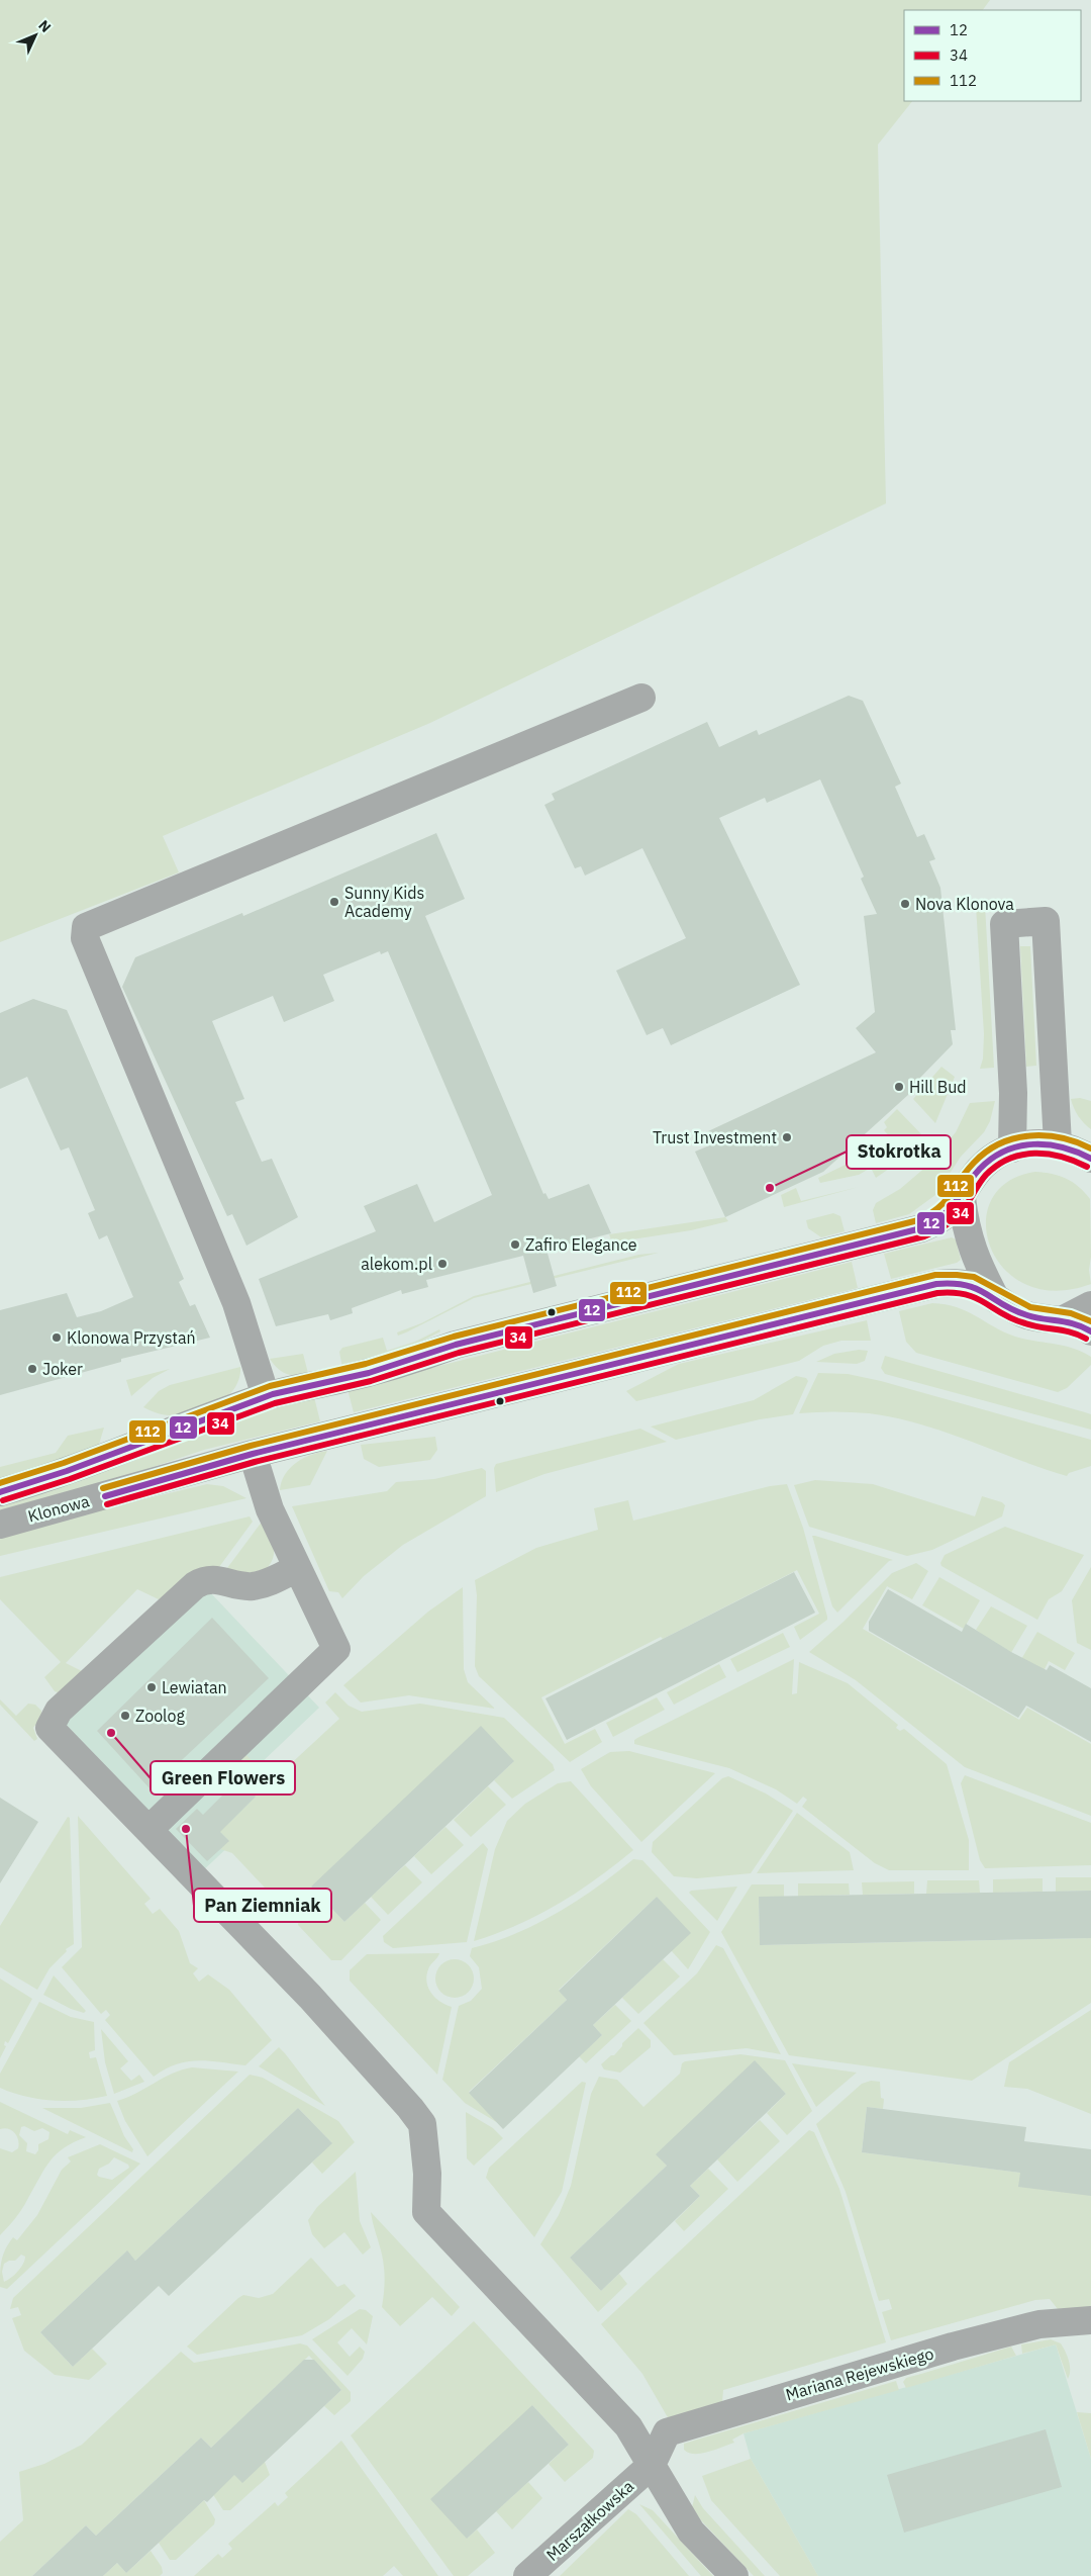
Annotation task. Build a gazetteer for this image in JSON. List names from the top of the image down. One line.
{"streets":{"street":["Klonowa","Mariana Rejewskiego","Marszałkowska"]},"crossings":[["Mariana Rejewskiego","Marszałkowska"]],"places":["Sunny Kids Academy","Nova Klonova","Hill Bud","Trust Investment","Stokrotka","Zafiro Elegance","alekom.pl","Klonowa Przystań","Joker","Lewiatan","Zoolog","Green Flowers","Pan Ziemniak"],"lines":["transit line 112","transit line 12","transit line 34"],"legend":["12","34","112"],"north":"top right"}
